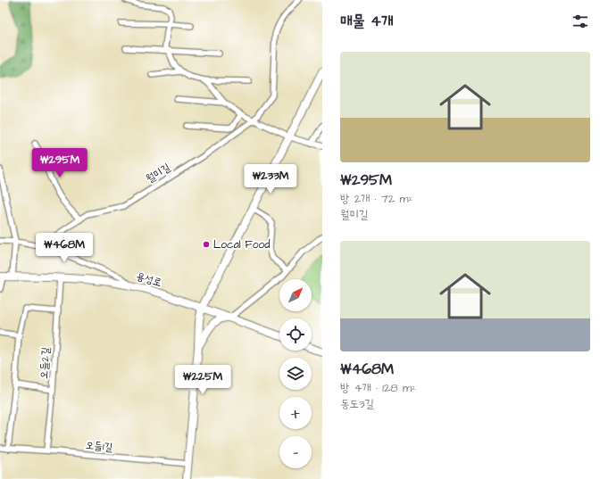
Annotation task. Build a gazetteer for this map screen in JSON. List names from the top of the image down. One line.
{"streets":{"street":["월미길","용성로","오들2길","오들1길"]},"crossings":[["용성로","오들2길"],["오들2길","오들1길"]],"places":["Local Food"],"north":"top right","page":{"heading":"매물 4개","list":[{"name":"₩295M","note":"방 2개 · 72 m² · 월미길"},{"name":"₩468M","note":"방 4개 · 128 m² · 동도3길"}],"price":["₩295M","₩233M","₩468M","₩225M"],"map_buttons":["+","−"]}}
